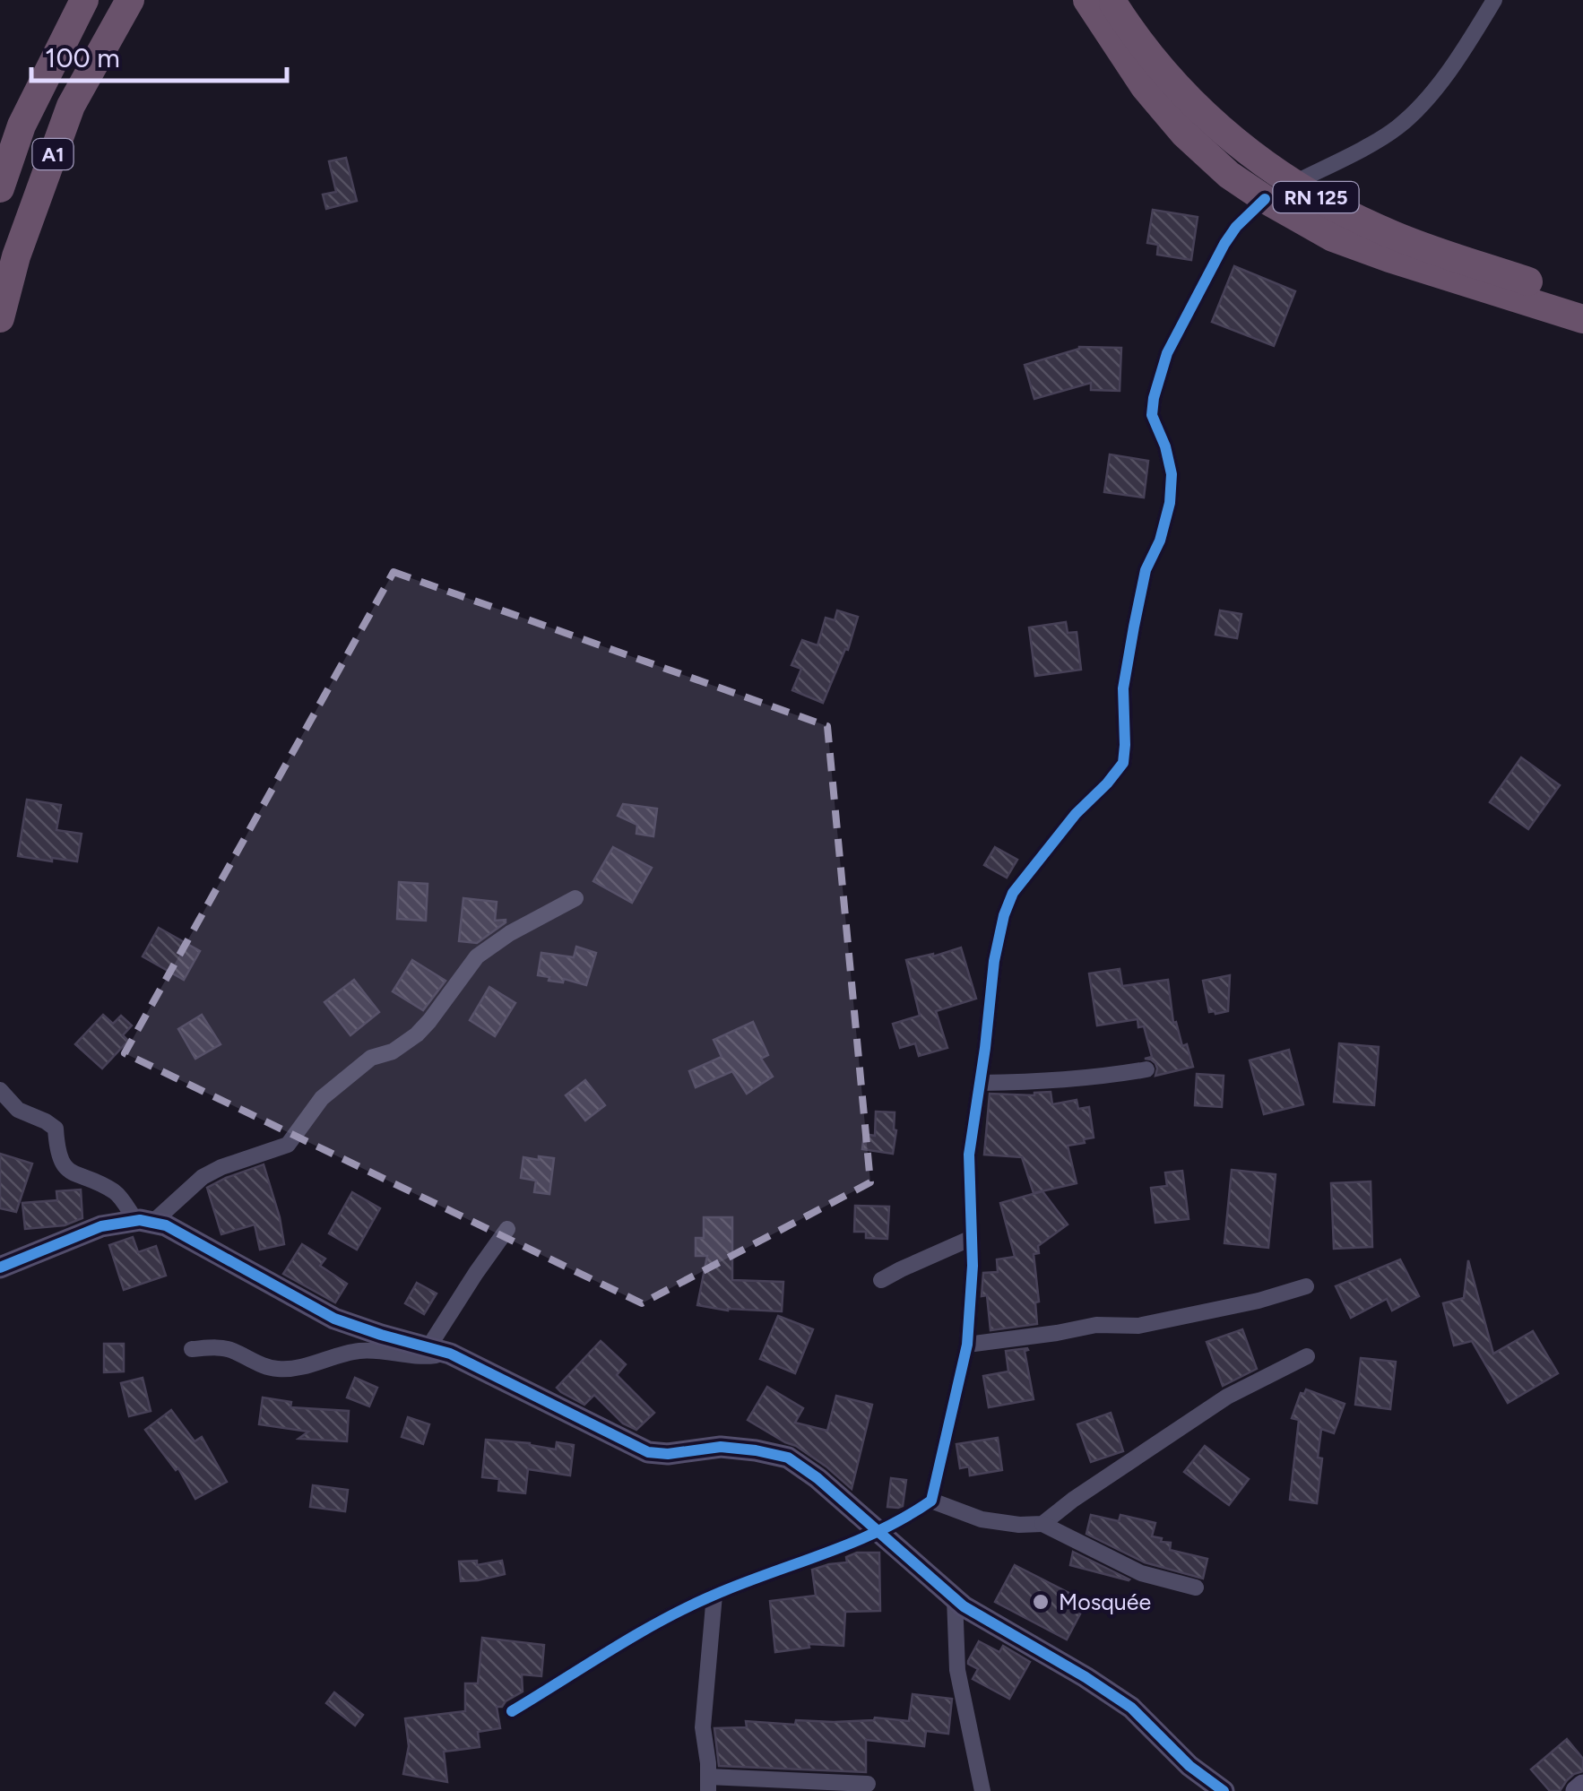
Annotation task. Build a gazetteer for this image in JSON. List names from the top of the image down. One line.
{"streets":{"highway":["A1","RN 125"]},"places":["Mosquée"],"scale_bar":"100 m"}
